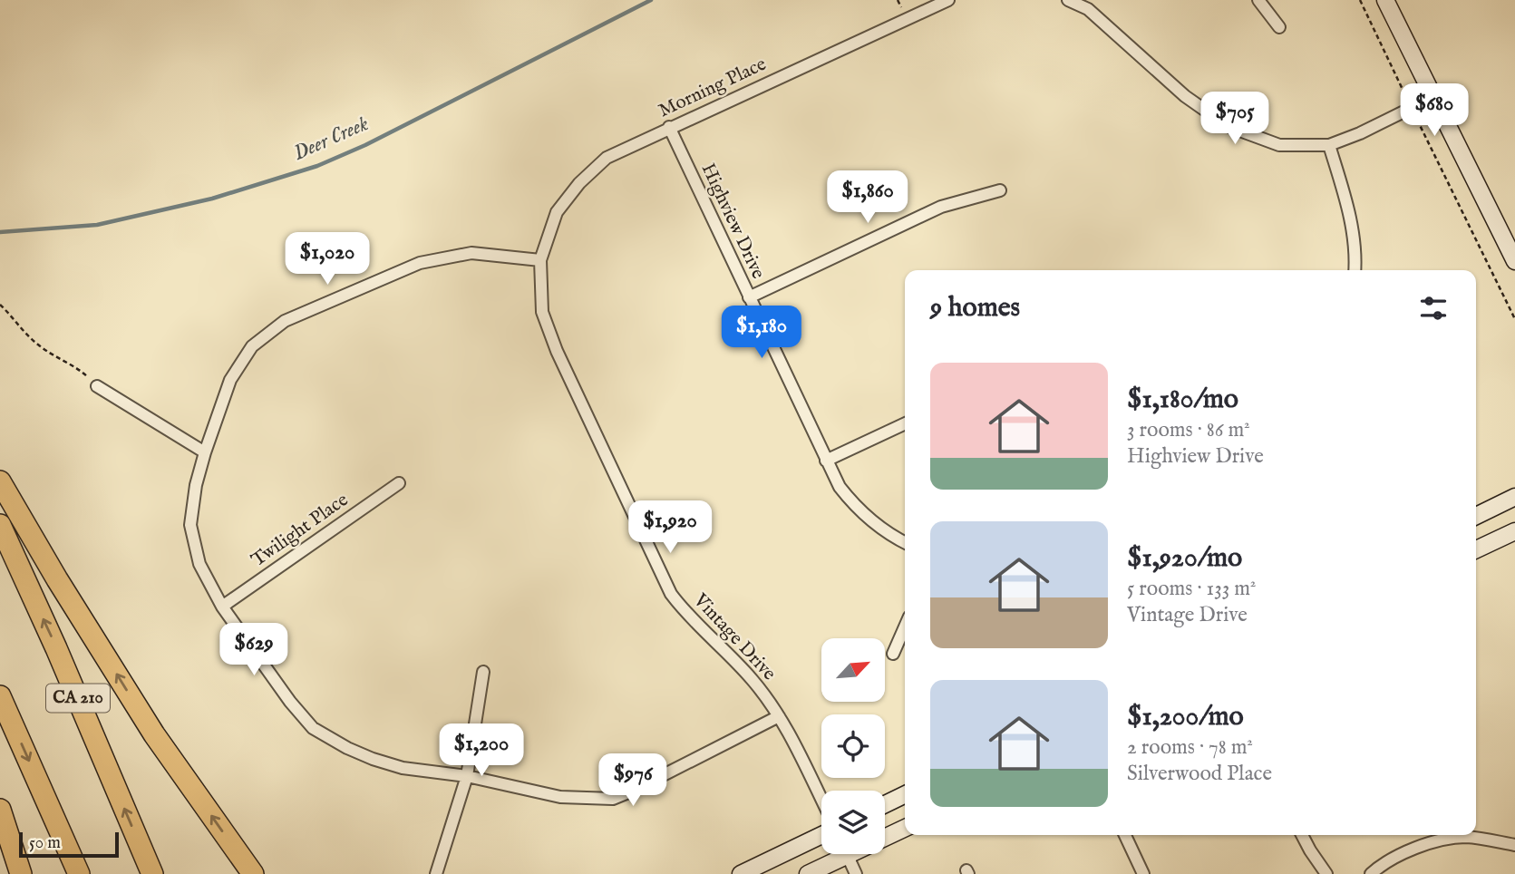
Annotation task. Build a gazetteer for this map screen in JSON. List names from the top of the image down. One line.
{"streets":{"highway":["CA 210"],"street":["Morning Place","Highview Drive","Twilight Place","Vintage Drive"]},"crossings":[["Morning Place","Highview Drive"],["Morning Place","Vintage Drive"]],"water":["Deer Creek"],"scale_bar":"50 m","north":"top right","page":{"price":["$680","$705","$1,860","$1,020","$1,180","$1,920","$629","$1,200","$976"],"heading":"9 homes","list":[{"name":"$1,180/mo","note":"3 rooms · 86 m² · Highview Drive"},{"name":"$1,920/mo","note":"5 rooms · 133 m² · Vintage Drive"},{"name":"$1,200/mo","note":"2 rooms · 78 m² · Silverwood Place"}],"scale":"50 m"}}
